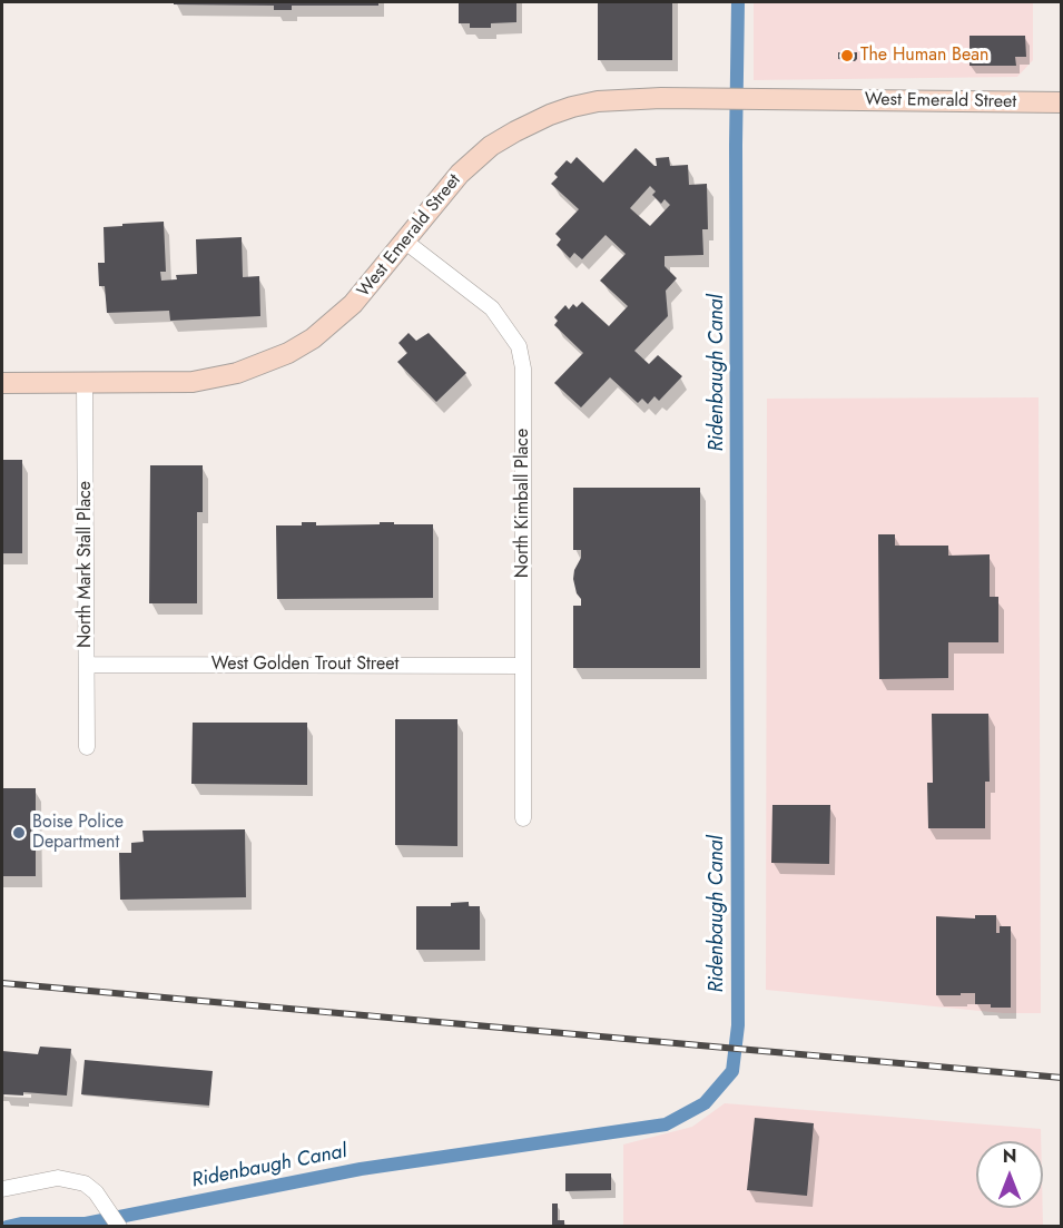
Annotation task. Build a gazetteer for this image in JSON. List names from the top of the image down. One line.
{"streets":{"main road":["West Emerald Street"],"street":["North Kimball Place","North Mark Stall Place","West Golden Trout Street"]},"crossings":[["West Emerald Street","North Kimball Place"],["West Emerald Street","North Mark Stall Place"],["North Kimball Place","West Golden Trout Street"],["North Mark Stall Place","West Golden Trout Street"]],"water":["Ridenbaugh Canal"],"places":["The Human Bean","Boise Police Department"],"north":"top"}
